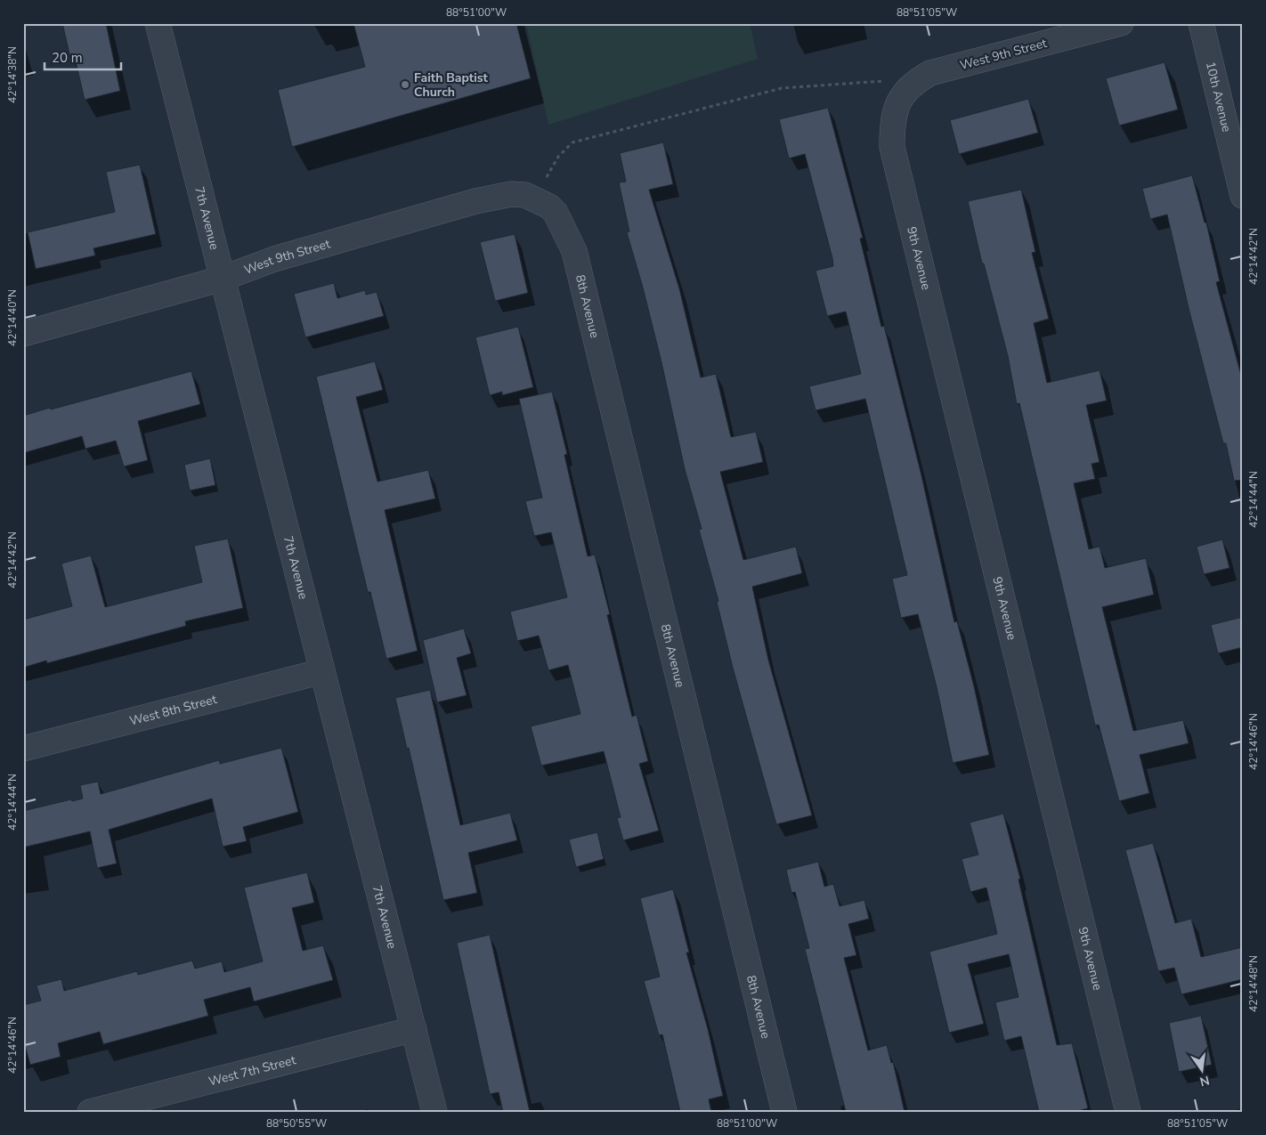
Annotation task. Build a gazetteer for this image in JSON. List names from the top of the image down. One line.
{"streets":{"street":["West 9th Street","10th Avenue","7th Avenue","9th Avenue","8th Avenue","West 8th Street","West 7th Street"]},"crossings":[["West 9th Street","7th Avenue"],["West 9th Street","9th Avenue"],["West 9th Street","8th Avenue"],["7th Avenue","West 8th Street"],["7th Avenue","West 7th Street"]],"places":["Faith Baptist Church"],"scale_bar":"20 m","north":"bottom","coordinates":["88°51'00\"W","88°51'05\"W","42°14'38\"N","42°14'42\"N","42°14'40\"N","42°14'44\"N","42°14'46\"N","42°14'48\"N","88°50'55\"W"]}
